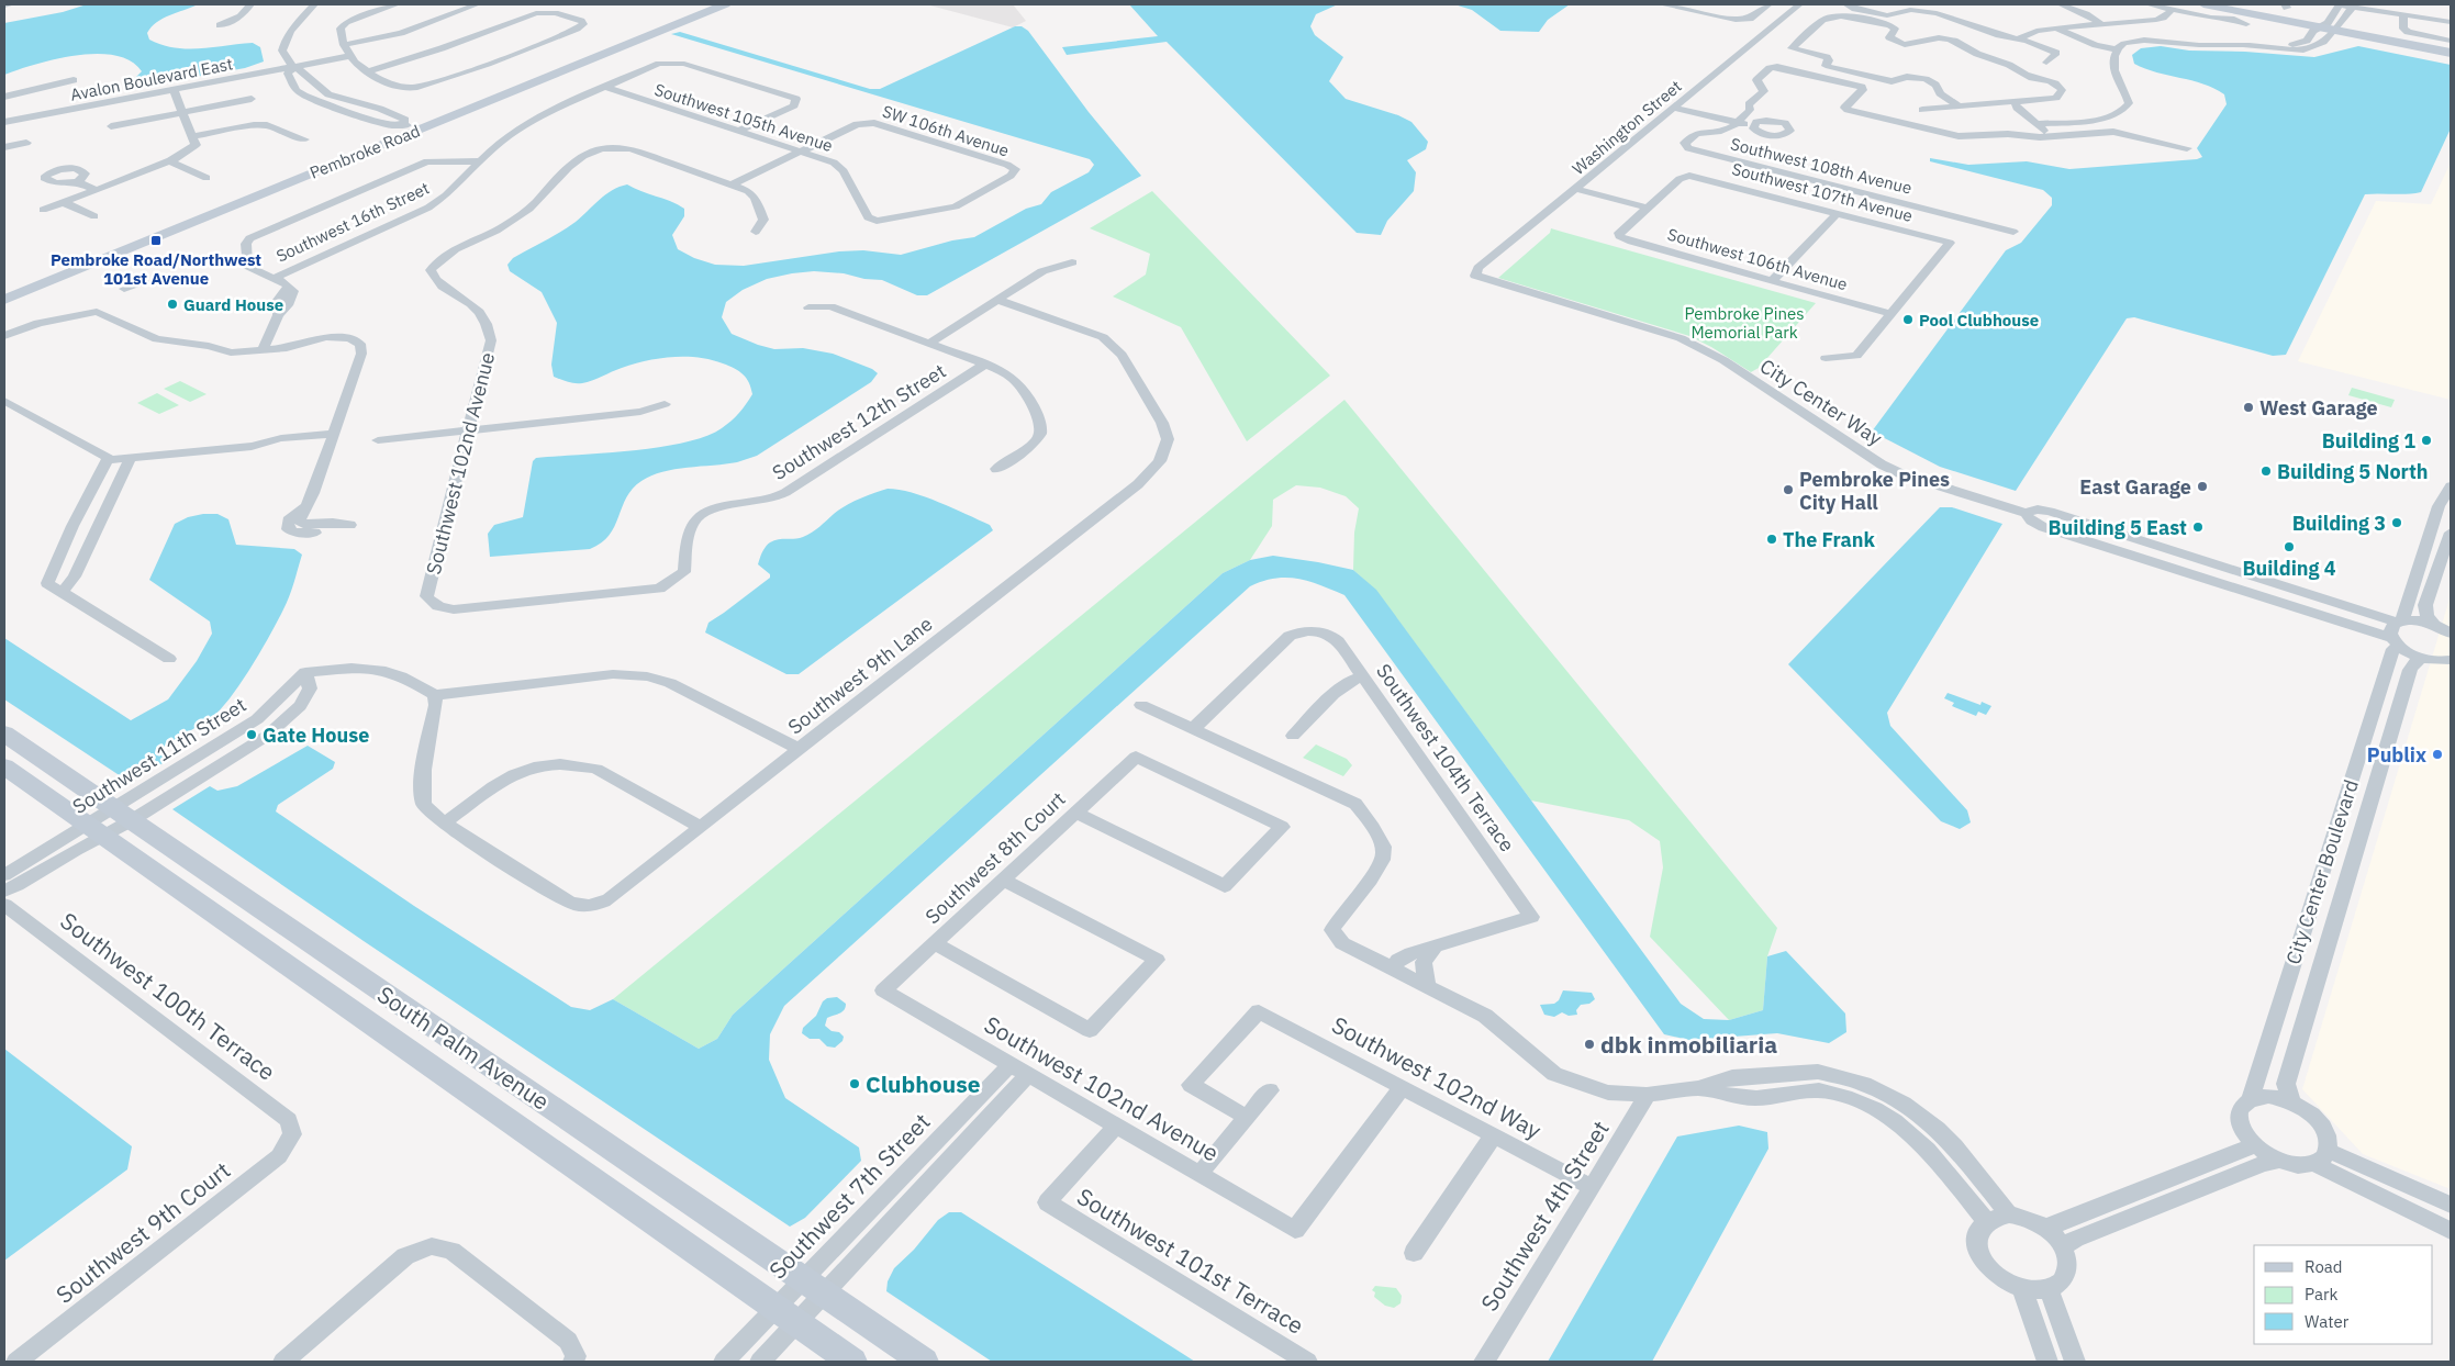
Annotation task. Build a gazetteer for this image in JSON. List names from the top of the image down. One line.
{"streets":{"main road":["Pembroke Road","South Palm Avenue"],"street":["Avalon Boulevard East","Southwest 105th Avenue","Washington Street","SW 106th Avenue","Southwest 108th Avenue","Southwest 107th Avenue","Southwest 16th Street","Southwest 106th Avenue","City Center Way","Southwest 12th Street","Southwest 102nd Avenue","Southwest 9th Lane","Southwest 11th Street","Southwest 104th Terrace","Southwest 8th Court","City Center Boulevard","Southwest 100th Terrace","Southwest 102nd Way","Southwest 7th Street","Southwest 4th Street","Southwest 9th Court","Southwest 101st Terrace"]},"crossings":[["Southwest 105th Avenue","SW 106th Avenue"],["Southwest 105th Avenue","Southwest 16th Street"],["Washington Street","City Center Way"],["Southwest 107th Avenue","Southwest 106th Avenue"],["Southwest 12th Street","Southwest 102nd Avenue"],["Southwest 102nd Avenue","Southwest 8th Court"],["Southwest 102nd Avenue","Southwest 102nd Way"],["Southwest 102nd Avenue","Southwest 7th Street"],["Southwest 102nd Avenue","Southwest 101st Terrace"],["Southwest 11th Street","South Palm Avenue"],["Southwest 100th Terrace","Southwest 9th Court"],["South Palm Avenue","Southwest 7th Street"],["Southwest 102nd Way","Southwest 4th Street"]],"parks":["Pembroke Pines Memorial Park"],"places":{"transit":["Pembroke Road/Northwest 101st Avenue"],"other":["Guard House","Pool Clubhouse","West Garage","Building 1","Building 5 North","East Garage","Pembroke Pines City Hall","Building 3","Building 5 East","The Frank","Building 4","Gate House","Publix","dbk inmobiliaria","Clubhouse"]},"legend":["Road","Park","Water"]}
